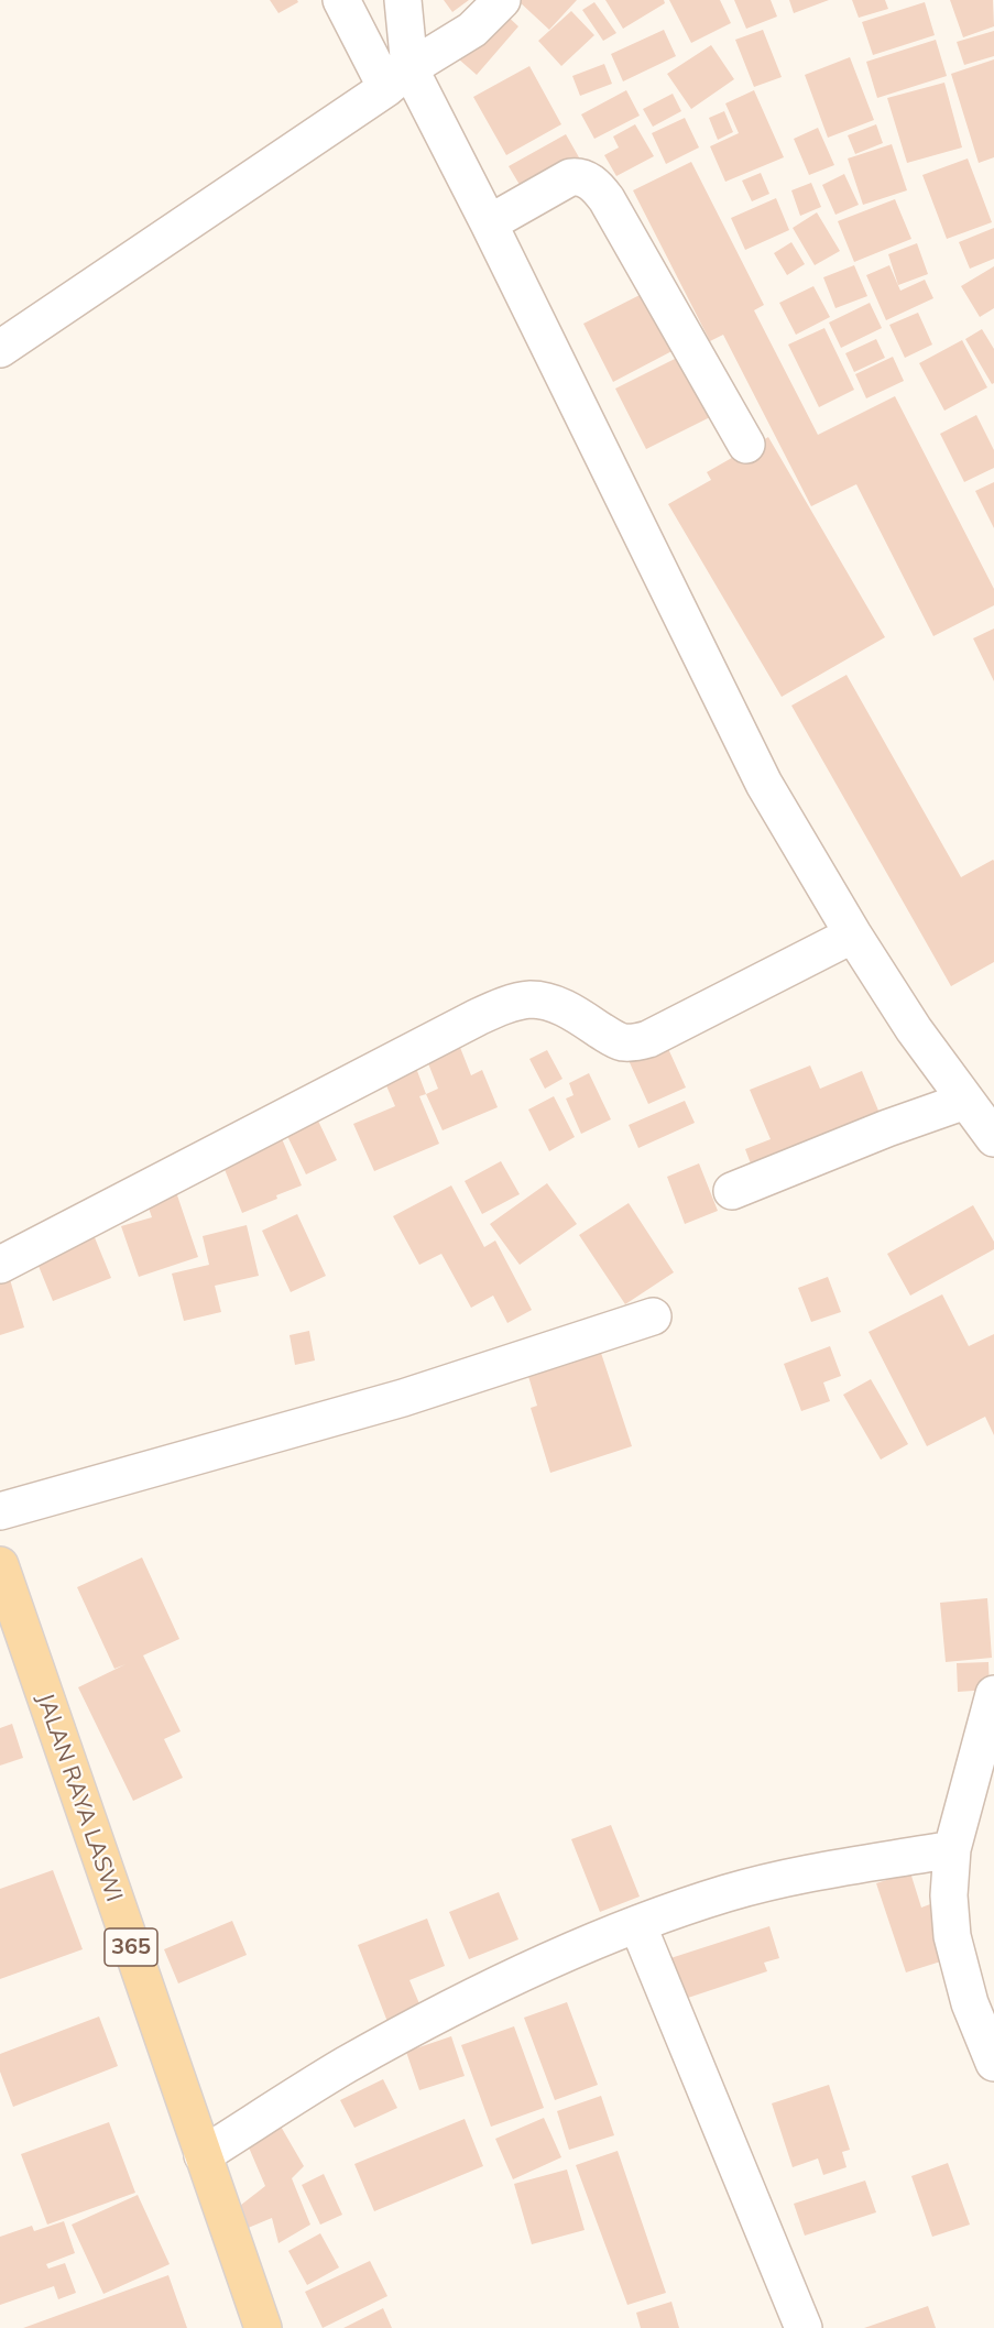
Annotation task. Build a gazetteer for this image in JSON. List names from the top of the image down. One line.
{"streets":{"main road":["JALAN RAYA LASWI","365"]}}
